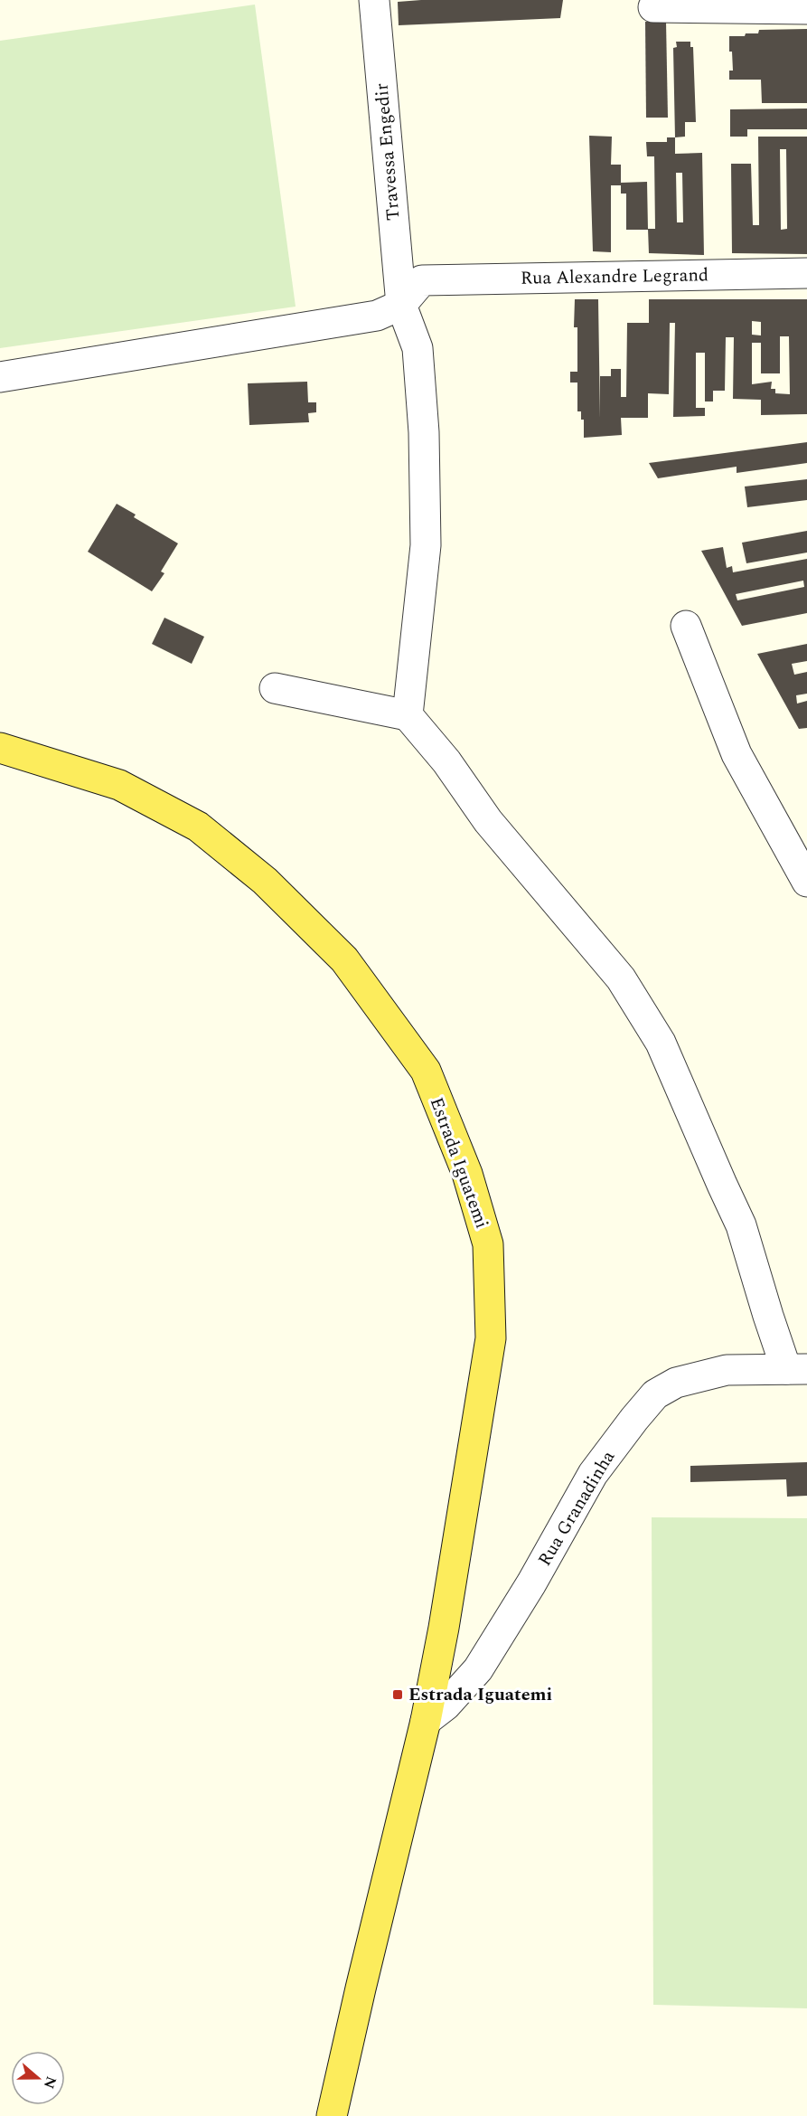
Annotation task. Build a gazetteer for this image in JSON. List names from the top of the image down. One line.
{"streets":{"main road":["Estrada Iguatemi"],"street":["Travessa Engedir","Rua Alexandre Legrand","Rua Granadinha"]},"crossings":[["Travessa Engedir","Rua Alexandre Legrand"],["Estrada Iguatemi","Rua Granadinha"]],"places":{"transit":["Estrada Iguatemi"]},"north":"right"}
